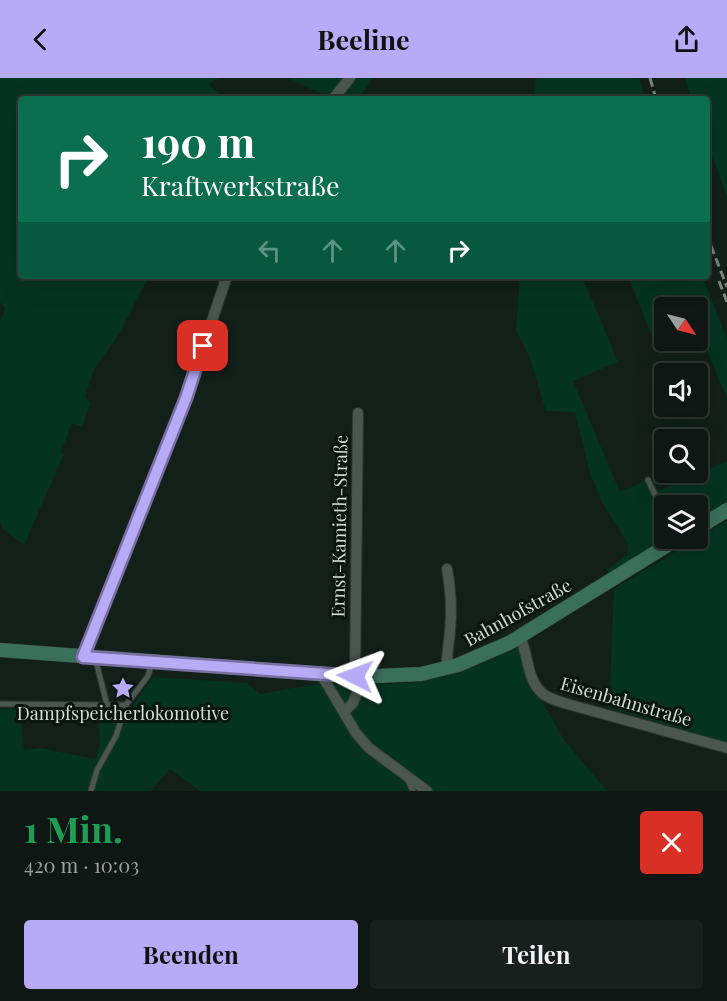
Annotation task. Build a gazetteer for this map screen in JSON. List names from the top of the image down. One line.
{"streets":{"main road":["Bahnhofstraße"],"street":["Ernst-Kamieth-Straße","Eisenbahnstraße"]},"crossings":[["Ernst-Kamieth-Straße","Bahnhofstraße"],["Bahnhofstraße","Eisenbahnstraße"]],"places":{"place":["Dampfspeicherlokomotive"]},"north":"bottom right","page":{"header":"Beeline","turn":["190 m","Kraftwerkstraße"],"heading":["1 Min.","420 m · 10:03"],"buttons":["Beenden","Teilen"]}}
